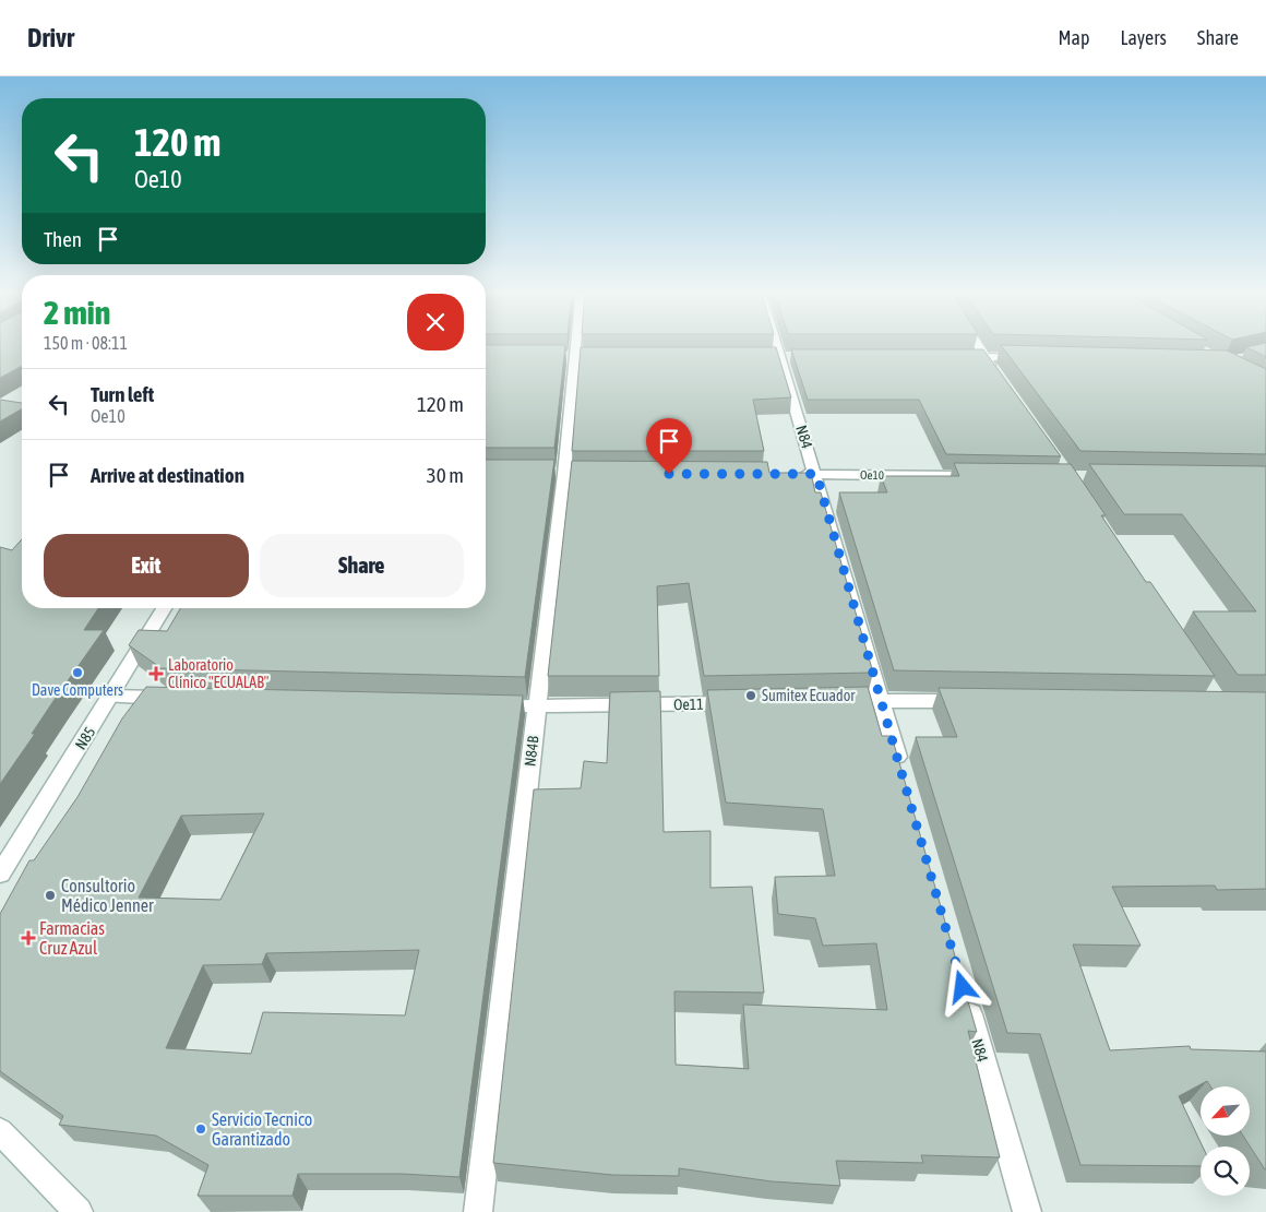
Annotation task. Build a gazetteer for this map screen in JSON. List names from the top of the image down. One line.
{"streets":{"street":["N84","Oe10","Oe11","N85","N84B"]},"crossings":[["N84","Oe10"],["Oe11","N84B"]],"places":{"other":["Dave Computers","Sumitex Ecuador","Consultorio Médico Jenner","Servicio Tecnico Garantizado"],"health":["Laboratorio Clínico \"ECUALAB\"","Farmacias Cruz Azul"]},"north":"bottom left","page":{"header":"Drivr","nav":["Map","Layers","Share"],"turn":["120 m","Oe10"],"then":"Then","heading":["2 min","150 m · 08:11"],"list":[{"name":"Turn left","note":"Oe10","value":"120 m"},{"name":"Arrive at destination","value":"30 m"}],"buttons":["Exit","Share"]}}
